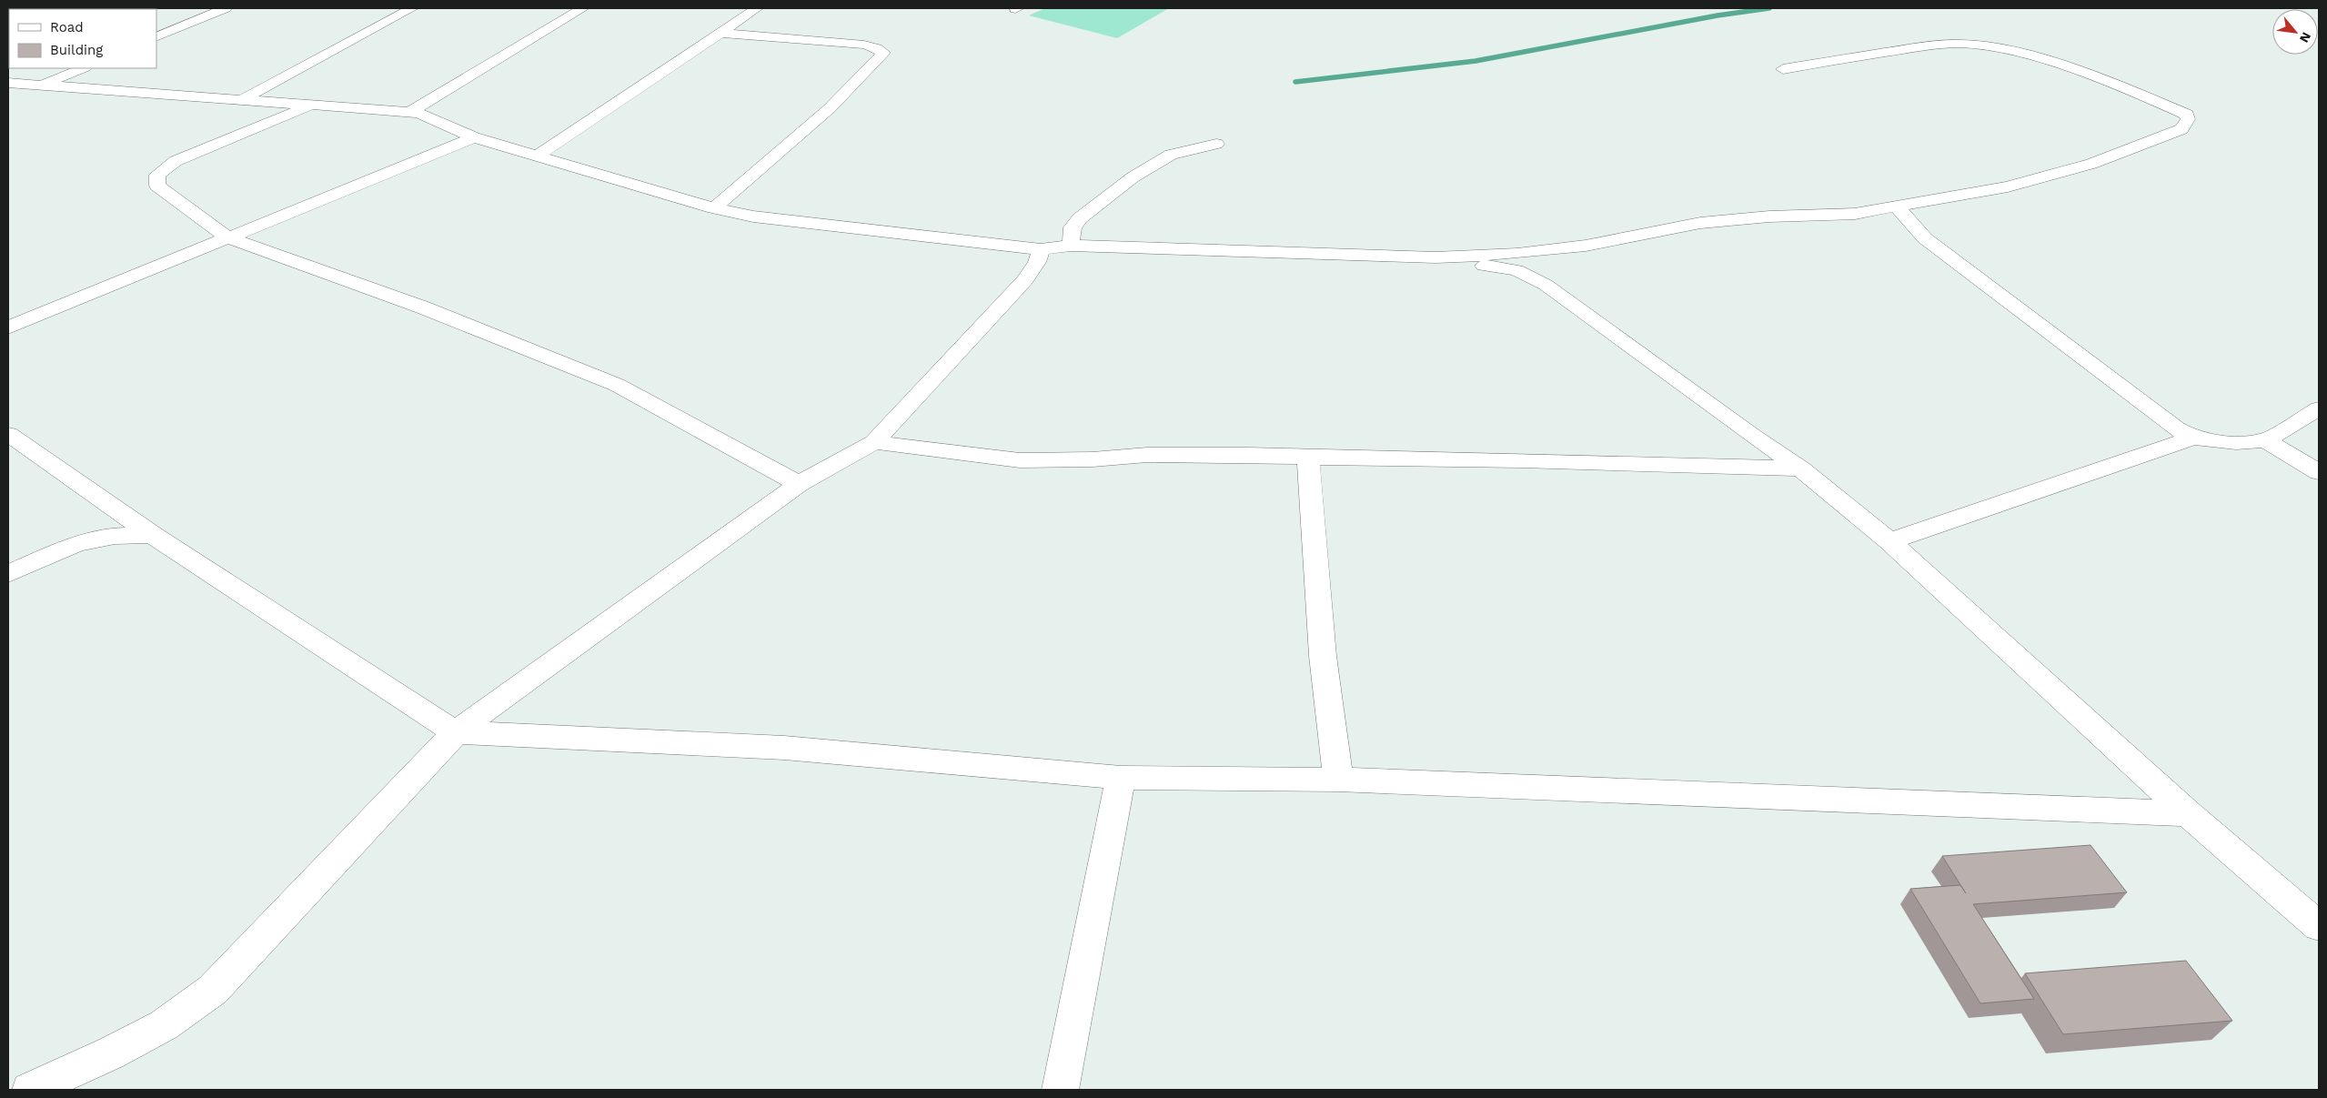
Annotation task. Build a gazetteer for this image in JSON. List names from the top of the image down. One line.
{"legend":["Road","Building"],"north":"bottom right"}
